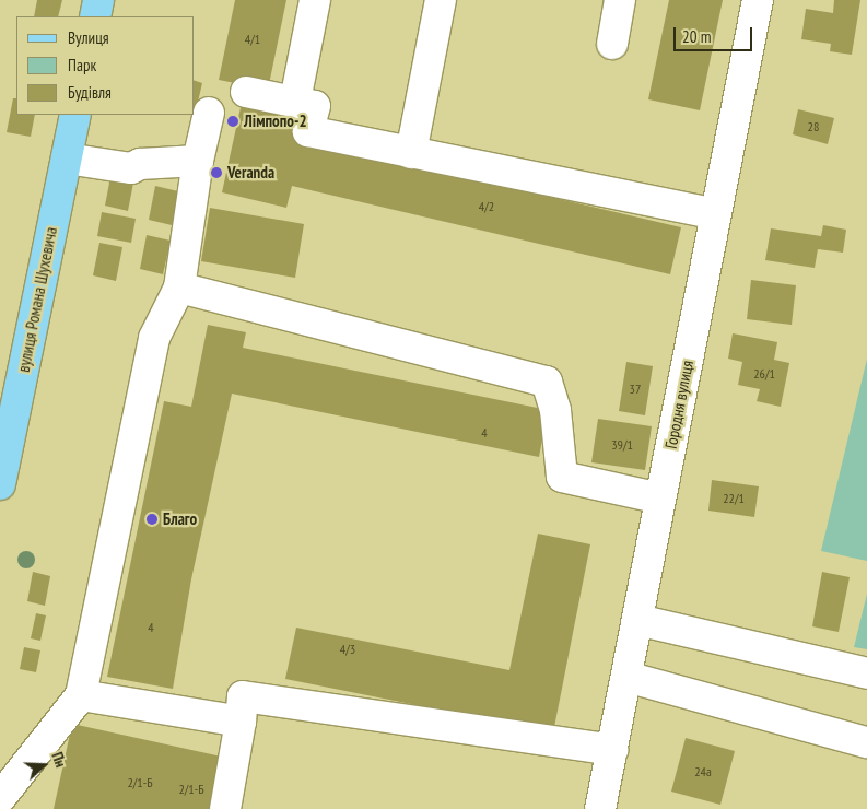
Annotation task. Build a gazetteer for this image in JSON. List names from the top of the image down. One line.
{"streets":{"main road":["вулиця Романа Шухевича"],"street":["Городня вулиця"]},"places":["Лімпопо-2","Veranda","Благо"],"house_numbers":["4/1","28","4/2","26/1","37","4","39/1","22/1","4","4/3","24а","2/1-Б","2/1-Б"],"legend":["Вулиця","Парк","Будівля"],"scale_bar":"20 m","north":"right"}
